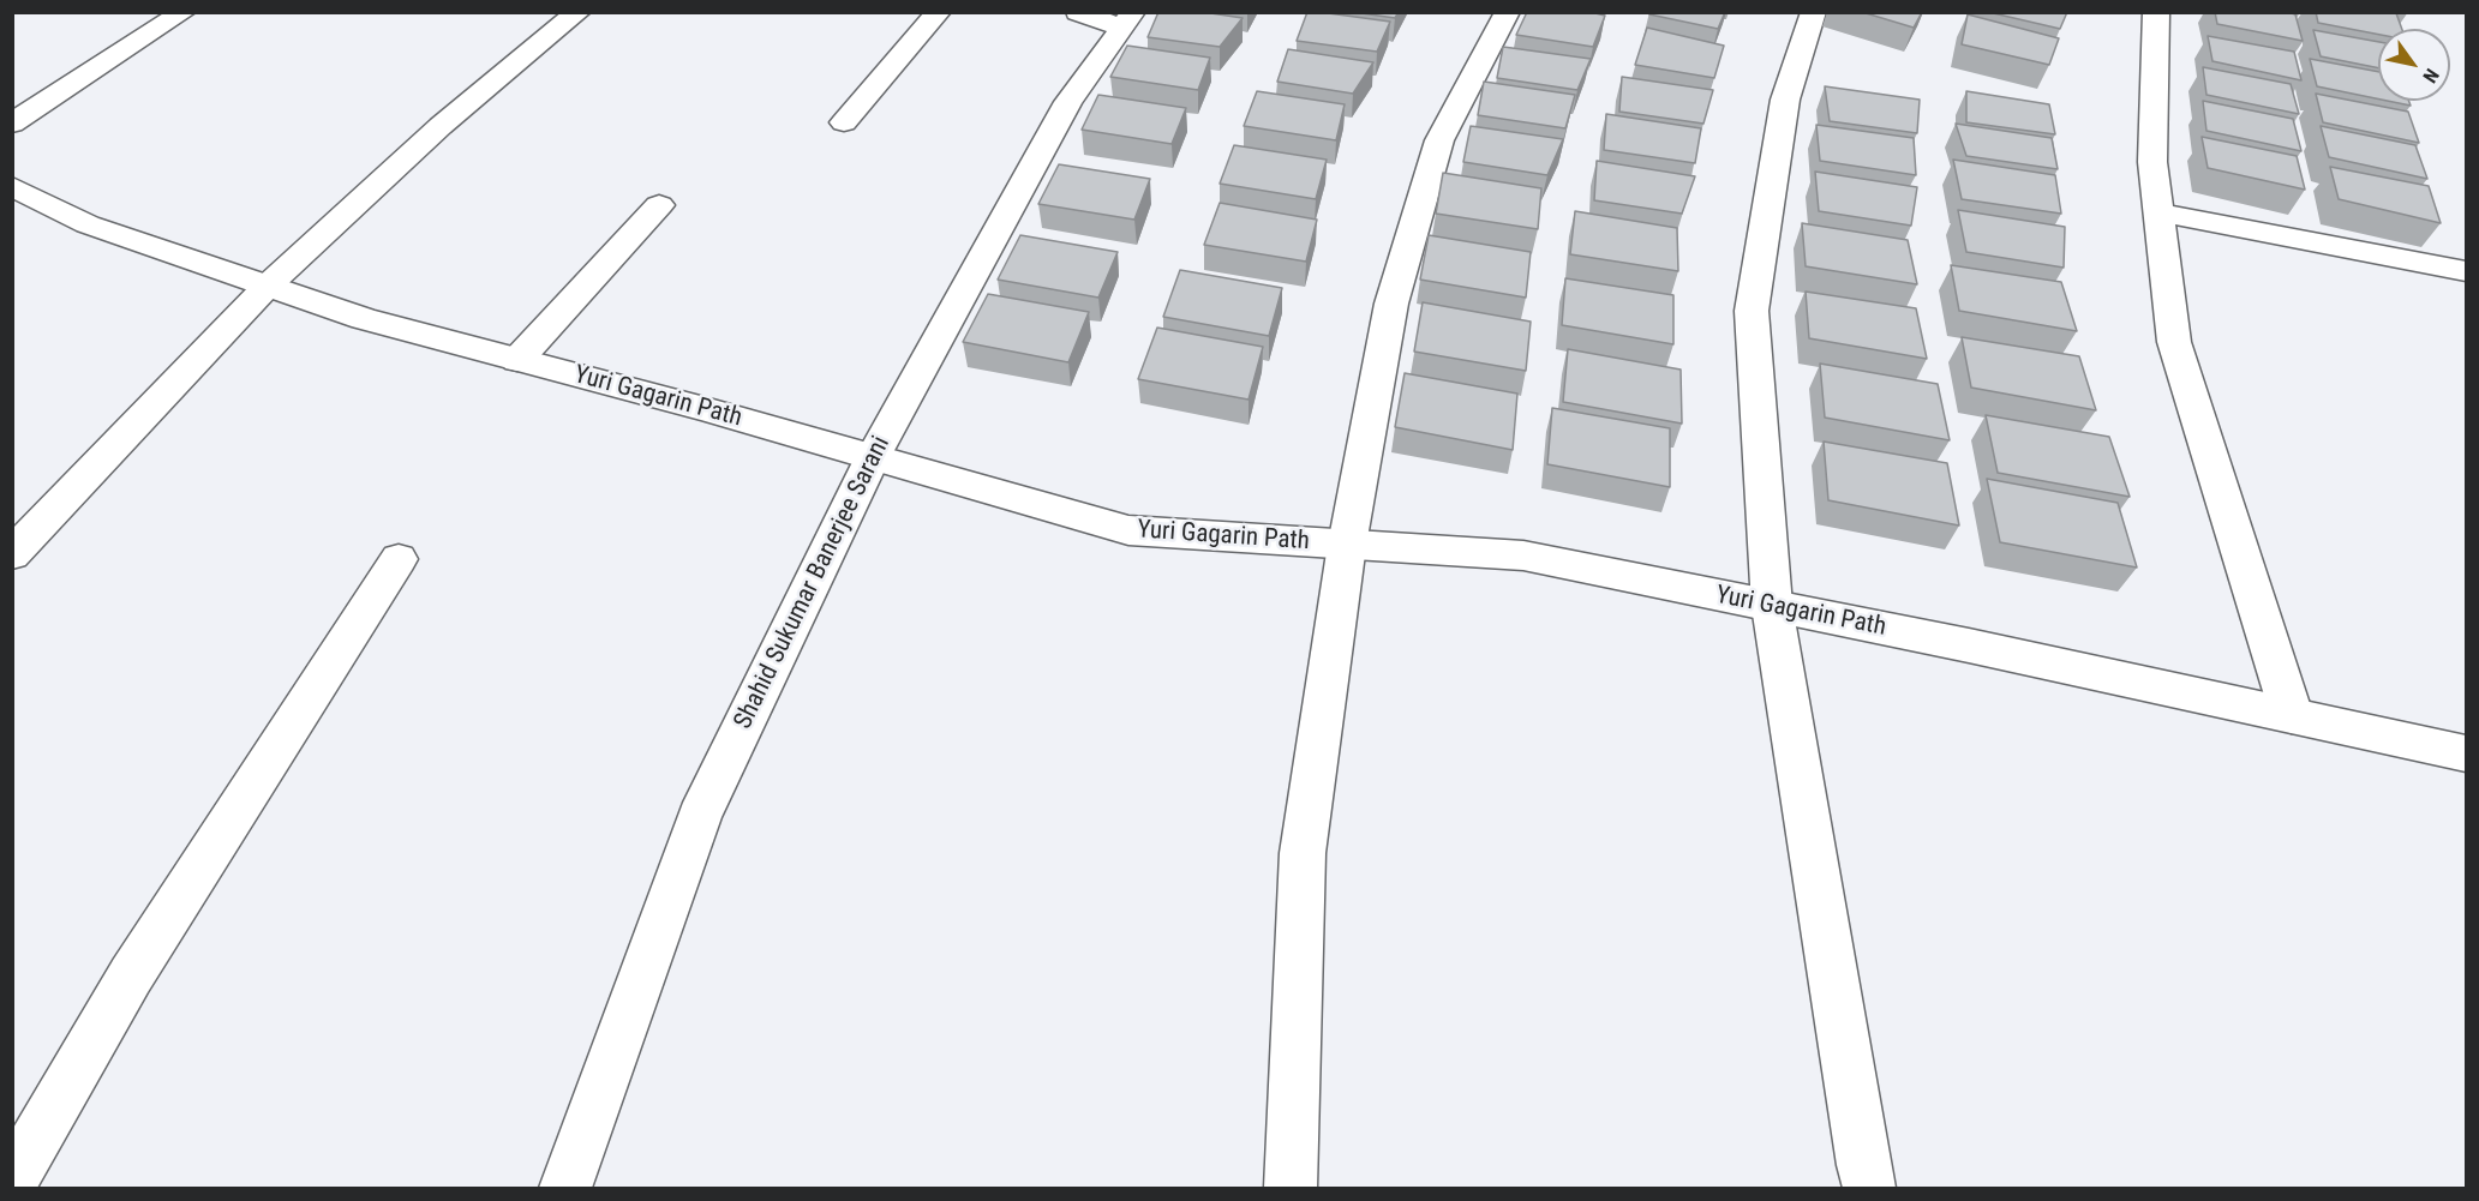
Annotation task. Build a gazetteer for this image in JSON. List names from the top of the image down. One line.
{"streets":{"street":["Yuri Gagarin Path","Shahid Sukumar Banerjee Sarani"]},"crossings":[["Yuri Gagarin Path","Shahid Sukumar Banerjee Sarani"]],"north":"bottom right"}
